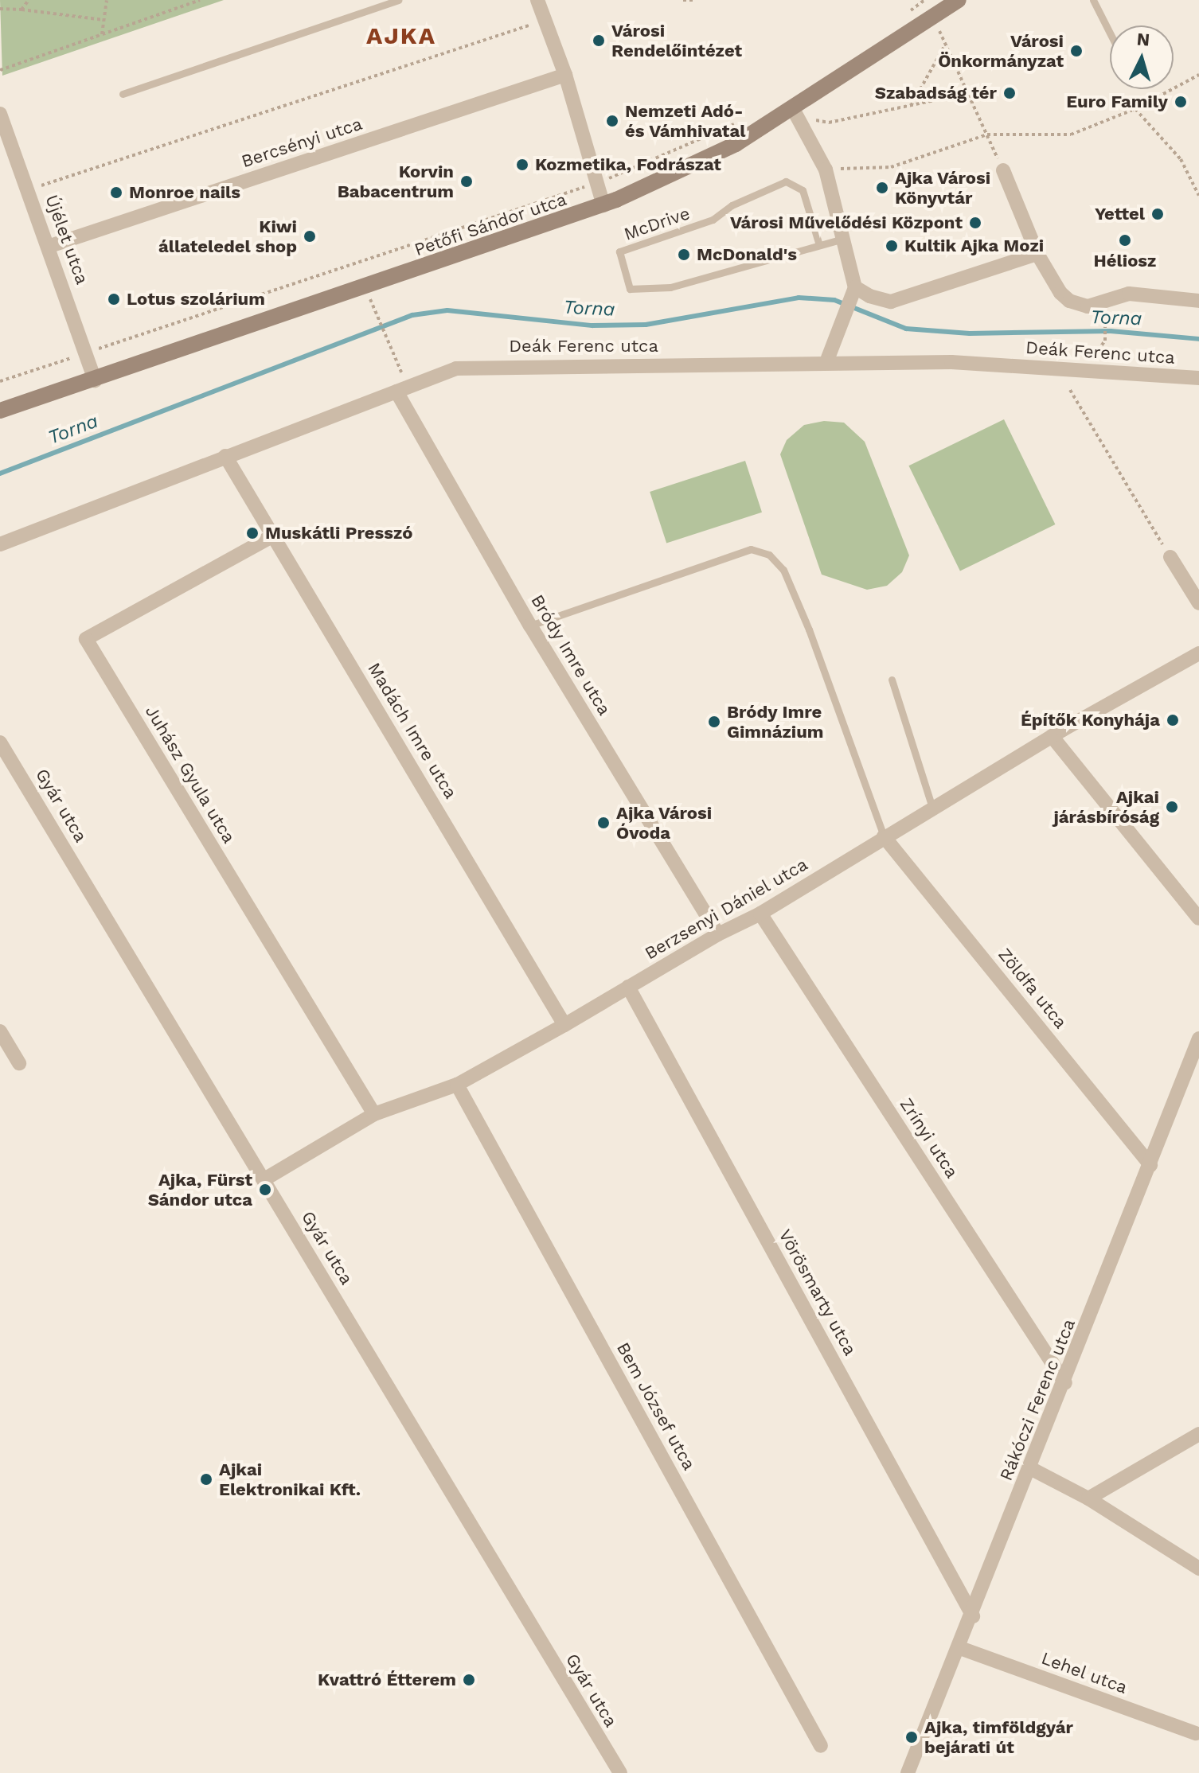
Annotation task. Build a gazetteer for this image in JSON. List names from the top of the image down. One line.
{"streets":{"main road":["Petőfi Sándor utca"],"street":["Bercsényi utca","Újélet utca","Deák Ferenc utca","Bródy Imre utca","Madách Imre utca","Juhász Gyula utca","Gyár utca","Berzsenyi Dániel utca","Zöldfa utca","Zrínyi utca","Vörösmarty utca","Rákóczi Ferenc utca","Bem József utca","Lehel utca"],"lane":["McDrive"]},"crossings":[["Bercsényi utca","Újélet utca"],["Petőfi Sándor utca","Újélet utca"],["Deák Ferenc utca","Bródy Imre utca"],["Deák Ferenc utca","Madách Imre utca"],["Bródy Imre utca","Berzsenyi Dániel utca"],["Madách Imre utca","Juhász Gyula utca"],["Madách Imre utca","Berzsenyi Dániel utca"],["Juhász Gyula utca","Berzsenyi Dániel utca"],["Gyár utca","Berzsenyi Dániel utca"],["Berzsenyi Dániel utca","Zöldfa utca"],["Berzsenyi Dániel utca","Zrínyi utca"],["Berzsenyi Dániel utca","Vörösmarty utca"],["Berzsenyi Dániel utca","Bem József utca"],["Zöldfa utca","Rákóczi Ferenc utca"],["Zrínyi utca","Rákóczi Ferenc utca"],["Vörösmarty utca","Rákóczi Ferenc utca"],["Rákóczi Ferenc utca","Lehel utca"]],"districts":["AJKA"],"water":["Torna"],"places":["Városi Rendelőintézet","Városi Önkormányzat","Szabadság tér","Euro Family","Nemzeti Adó- és Vámhivatal","Kozmetika, Fodrászat","Korvin Babacentrum","Ajka Városi Könyvtár","Monroe nails","Yettel","Városi Művelődési Központ","Kiwi állateledel shop","Héliosz","Kultik Ajka Mozi","McDonald's","Lotus szolárium","Muskátli Presszó","Építők Konyhája","Bródy Imre Gimnázium","Ajkai járásbíróság","Ajka Városi Óvoda","Ajka, Fürst Sándor utca","Ajkai Elektronikai Kft.","Kvattró Étterem","Ajka, timföldgyár bejárati út"],"north":"top"}
